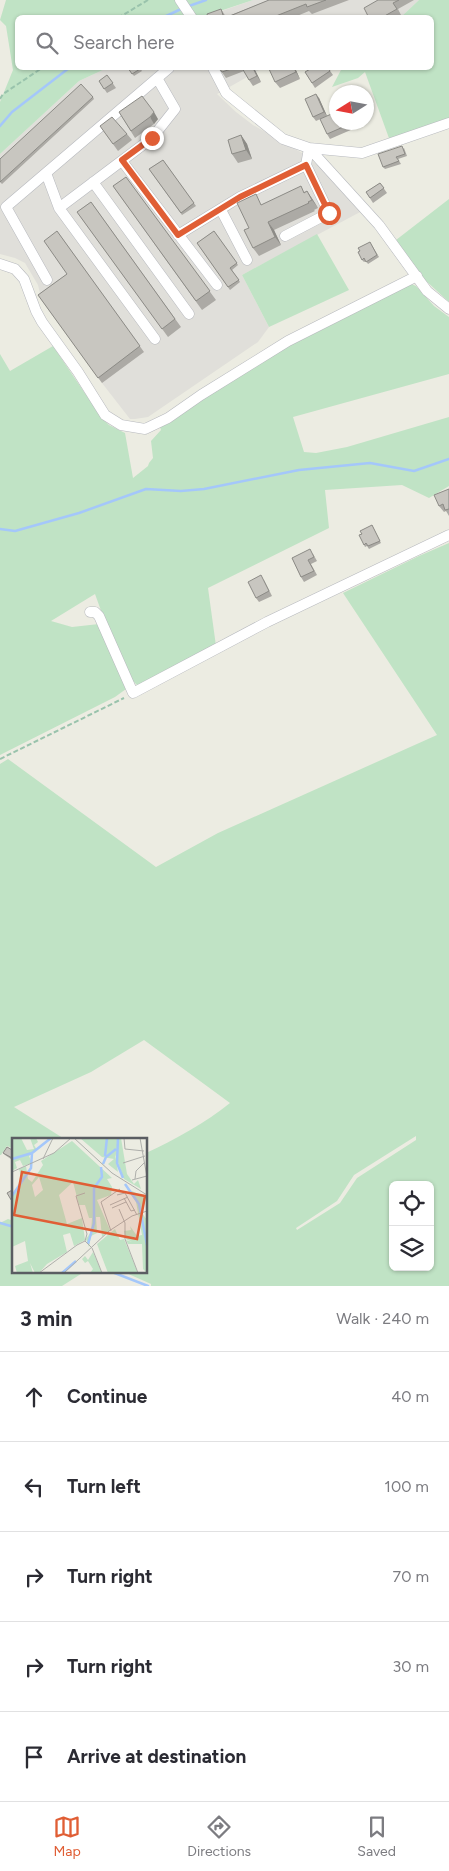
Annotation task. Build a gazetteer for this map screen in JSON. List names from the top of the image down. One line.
{"north":"left","page":{"search":"Search here","heading":["3 min","Walk · 240 m"],"list":[["Continue","40 m"],["Turn left","100 m"],["Turn right","70 m"],["Turn right","30 m"],"Arrive at destination"],"nav":["Map","Directions","Saved"]}}
